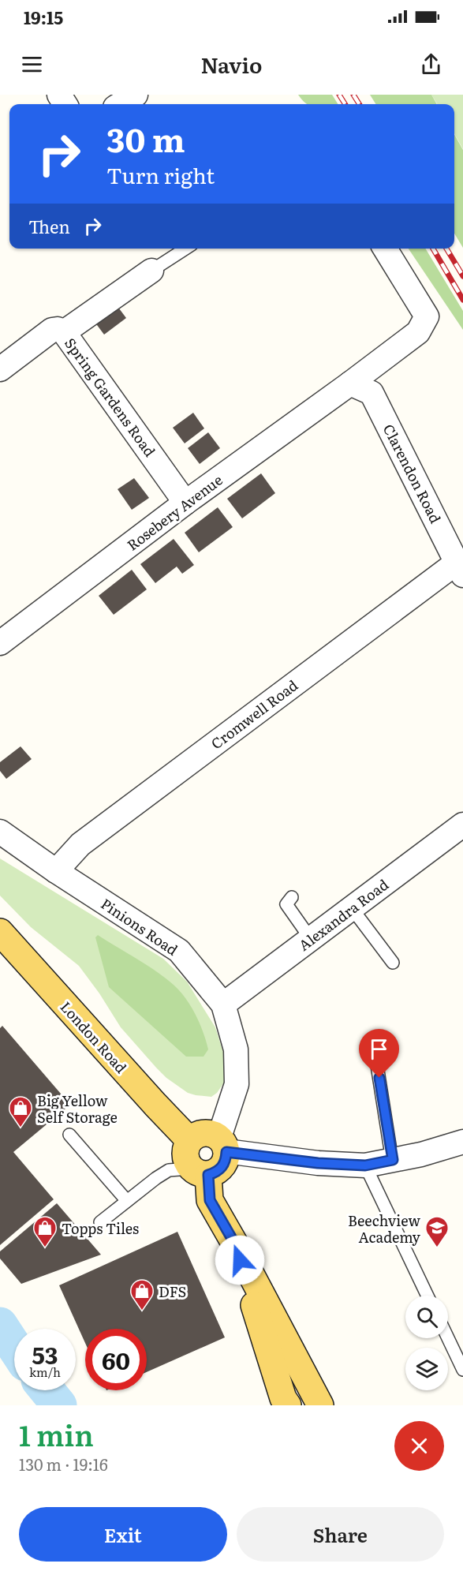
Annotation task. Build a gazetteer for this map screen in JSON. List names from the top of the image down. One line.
{"streets":{"main road":["London Road"],"street":["Spring Gardens Road","Clarendon Road","Rosebery Avenue","Cromwell Road","Alexandra Road","Pinions Road"]},"crossings":[["Spring Gardens Road","Rosebery Avenue"],["Clarendon Road","Rosebery Avenue"],["Clarendon Road","Cromwell Road"],["Cromwell Road","Pinions Road"],["Alexandra Road","Pinions Road"],["Pinions Road","London Road"]],"places":{"shop":["Big Yellow Self Storage","Topps Tiles","DFS"],"school or university":["Beechview Academy"]},"page":{"status":"19:15","header":"Navio","turn":["30 m","Turn right"],"then":"Then","speed":"53 km/h","limit":"60","heading":["1 min","130 m · 19:16"],"buttons":["Exit","Share"]}}
